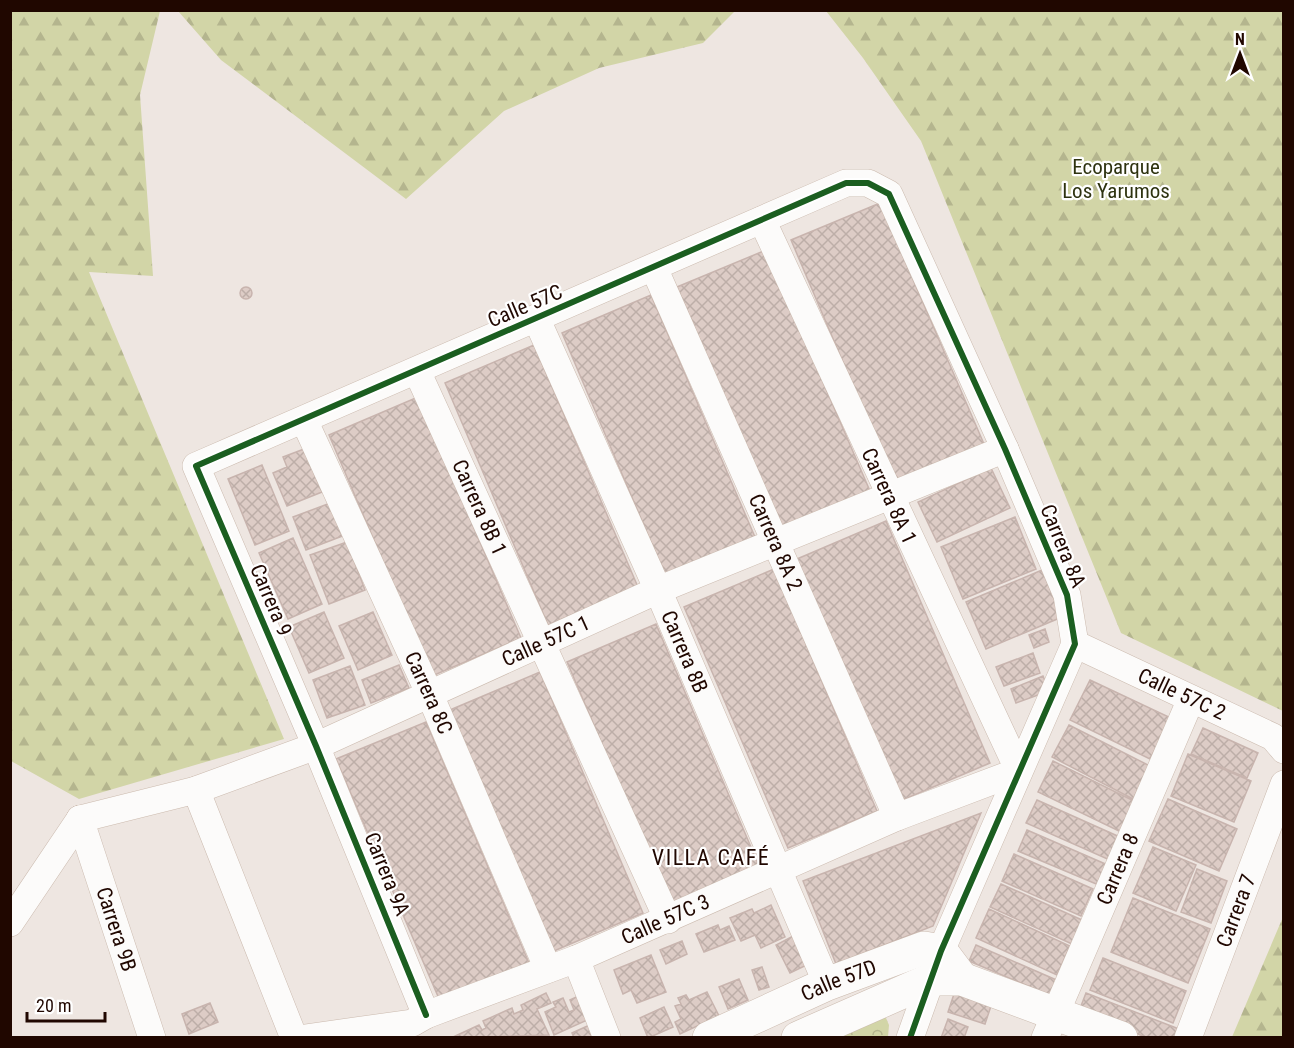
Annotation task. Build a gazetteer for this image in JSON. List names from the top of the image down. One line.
{"streets":{"street":["Calle 57C","Carrera 8A 1","Carrera 8B 1","Carrera 8A 2","Carrera 8A","Carrera 9","Calle 57C 1","Carrera 8B","Carrera 8C","Calle 57C 2","Carrera 8","Carrera 9A","Carrera 7","Calle 57C 3","Carrera 9B","Calle 57D"]},"crossings":[["Calle 57C","Carrera 8A 1"],["Calle 57C","Carrera 8B 1"],["Calle 57C","Carrera 8A 2"],["Calle 57C","Carrera 8A"],["Calle 57C","Carrera 9"],["Calle 57C","Carrera 8B"],["Calle 57C","Carrera 8C"],["Carrera 8A 1","Calle 57C 1"],["Carrera 8A 1","Calle 57C 3"],["Carrera 8B 1","Calle 57C 1"],["Carrera 8A 2","Calle 57C 1"],["Carrera 8A 2","Calle 57C 3"],["Carrera 8A","Calle 57C 1"],["Carrera 8A","Calle 57C 2"],["Carrera 9","Calle 57C 1"],["Carrera 9","Carrera 9A"],["Calle 57C 1","Carrera 8B"],["Calle 57C 1","Carrera 8C"],["Calle 57C 1","Carrera 9A"],["Calle 57C 1","Carrera 9B"],["Carrera 8B","Calle 57C 3"],["Carrera 8B","Calle 57D"],["Carrera 8C","Calle 57C 3"],["Calle 57C 2","Carrera 8"],["Carrera 8","Calle 57D"],["Carrera 9A","Calle 57C 3"]],"districts":["VILLA CAFÉ"],"parks":["Ecoparque Los Yarumos"],"scale_bar":"20 m","north":"top"}
